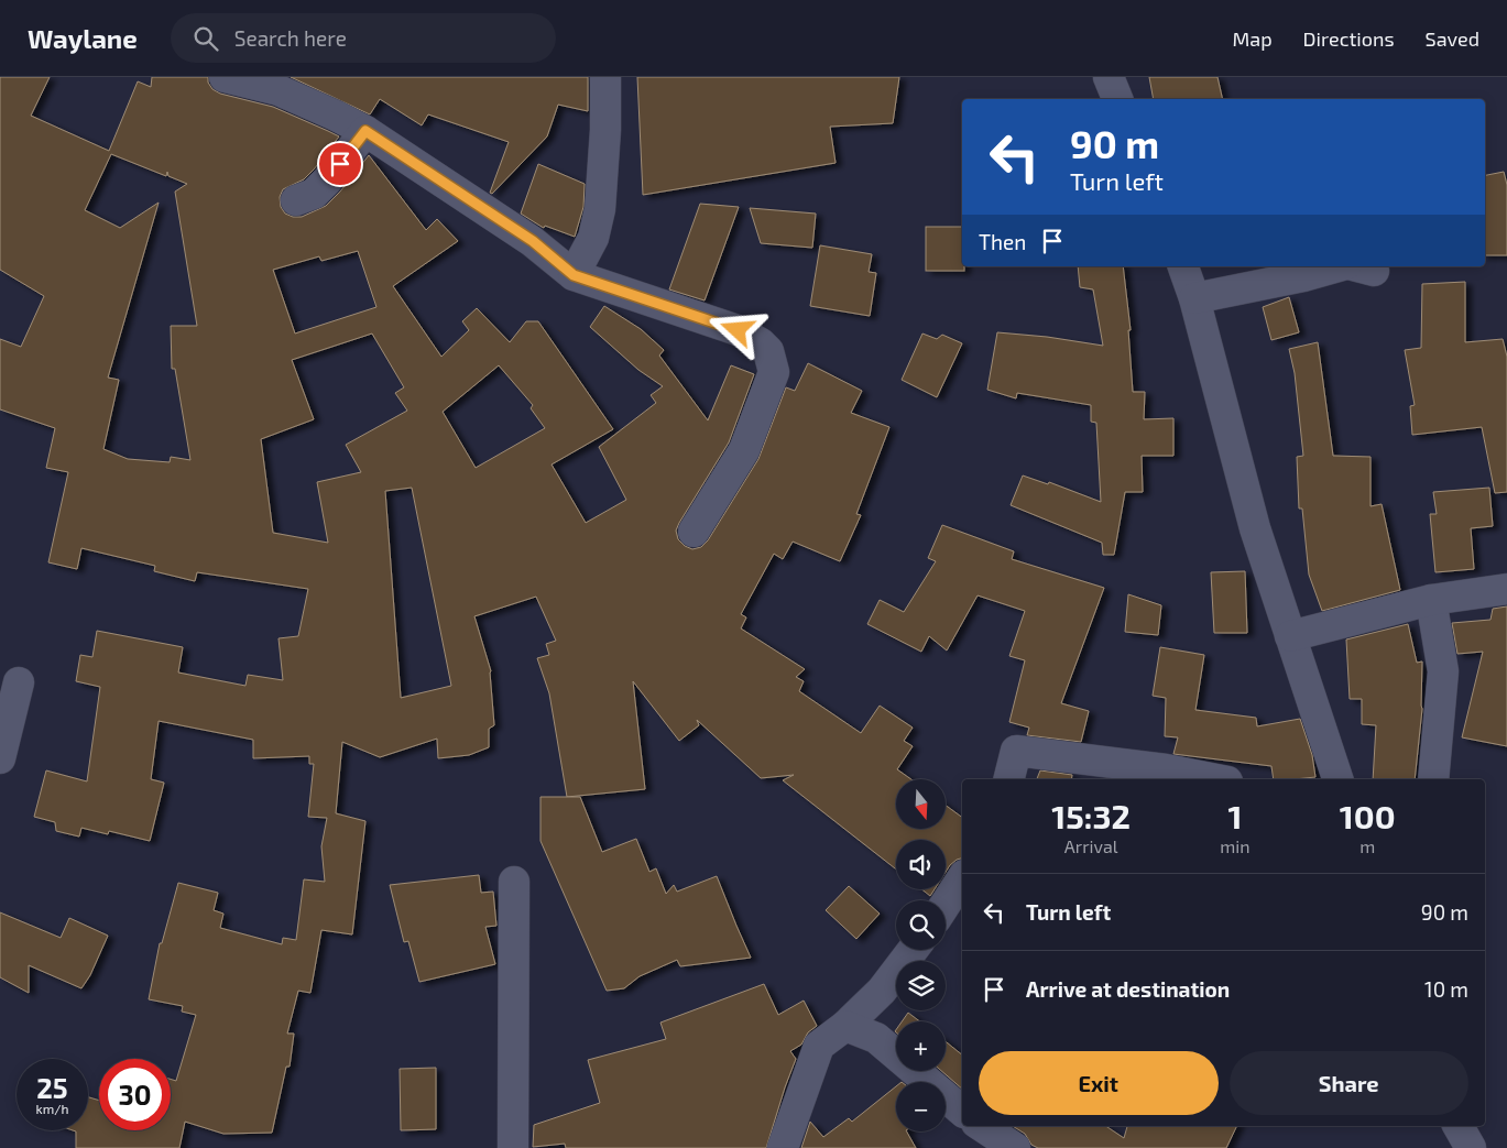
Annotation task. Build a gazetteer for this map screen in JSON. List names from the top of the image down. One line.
{"north":"bottom","page":{"header":"Waylane","search":"Search here","nav":["Map","Directions","Saved"],"turn":["90 m","Turn left"],"then":"Then","map_buttons":["+","−"],"eta":["15:32","Arrival","1","min","100","m"],"list":[{"name":"Turn left","value":"90 m"},{"name":"Arrive at destination","value":"10 m"}],"buttons":["Exit","Share"],"speed":"25 km/h","limit":"30"}}
